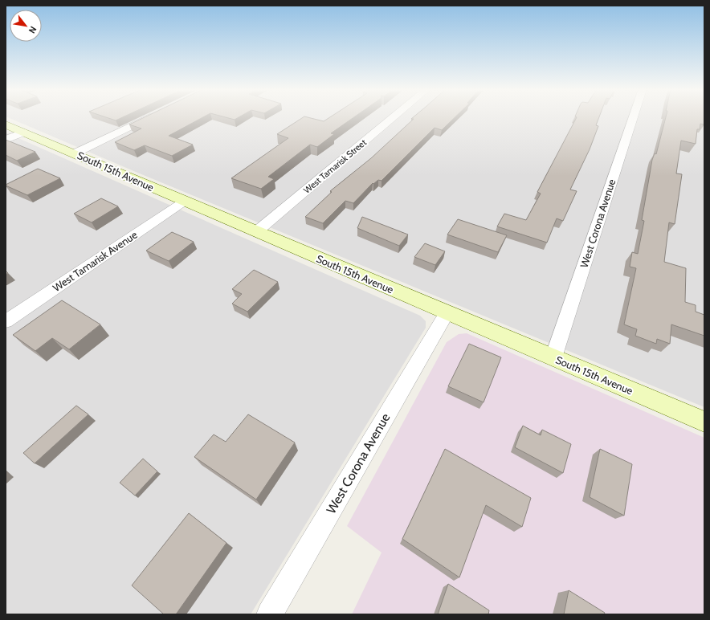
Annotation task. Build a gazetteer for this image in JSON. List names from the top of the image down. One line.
{"streets":{"street":["West Tamarisk Street","South 15th Avenue","West Corona Avenue","West Tamarisk Avenue"]},"crossings":[["West Tamarisk Street","South 15th Avenue"],["South 15th Avenue","West Corona Avenue"],["South 15th Avenue","West Tamarisk Avenue"]],"north":"bottom right"}
